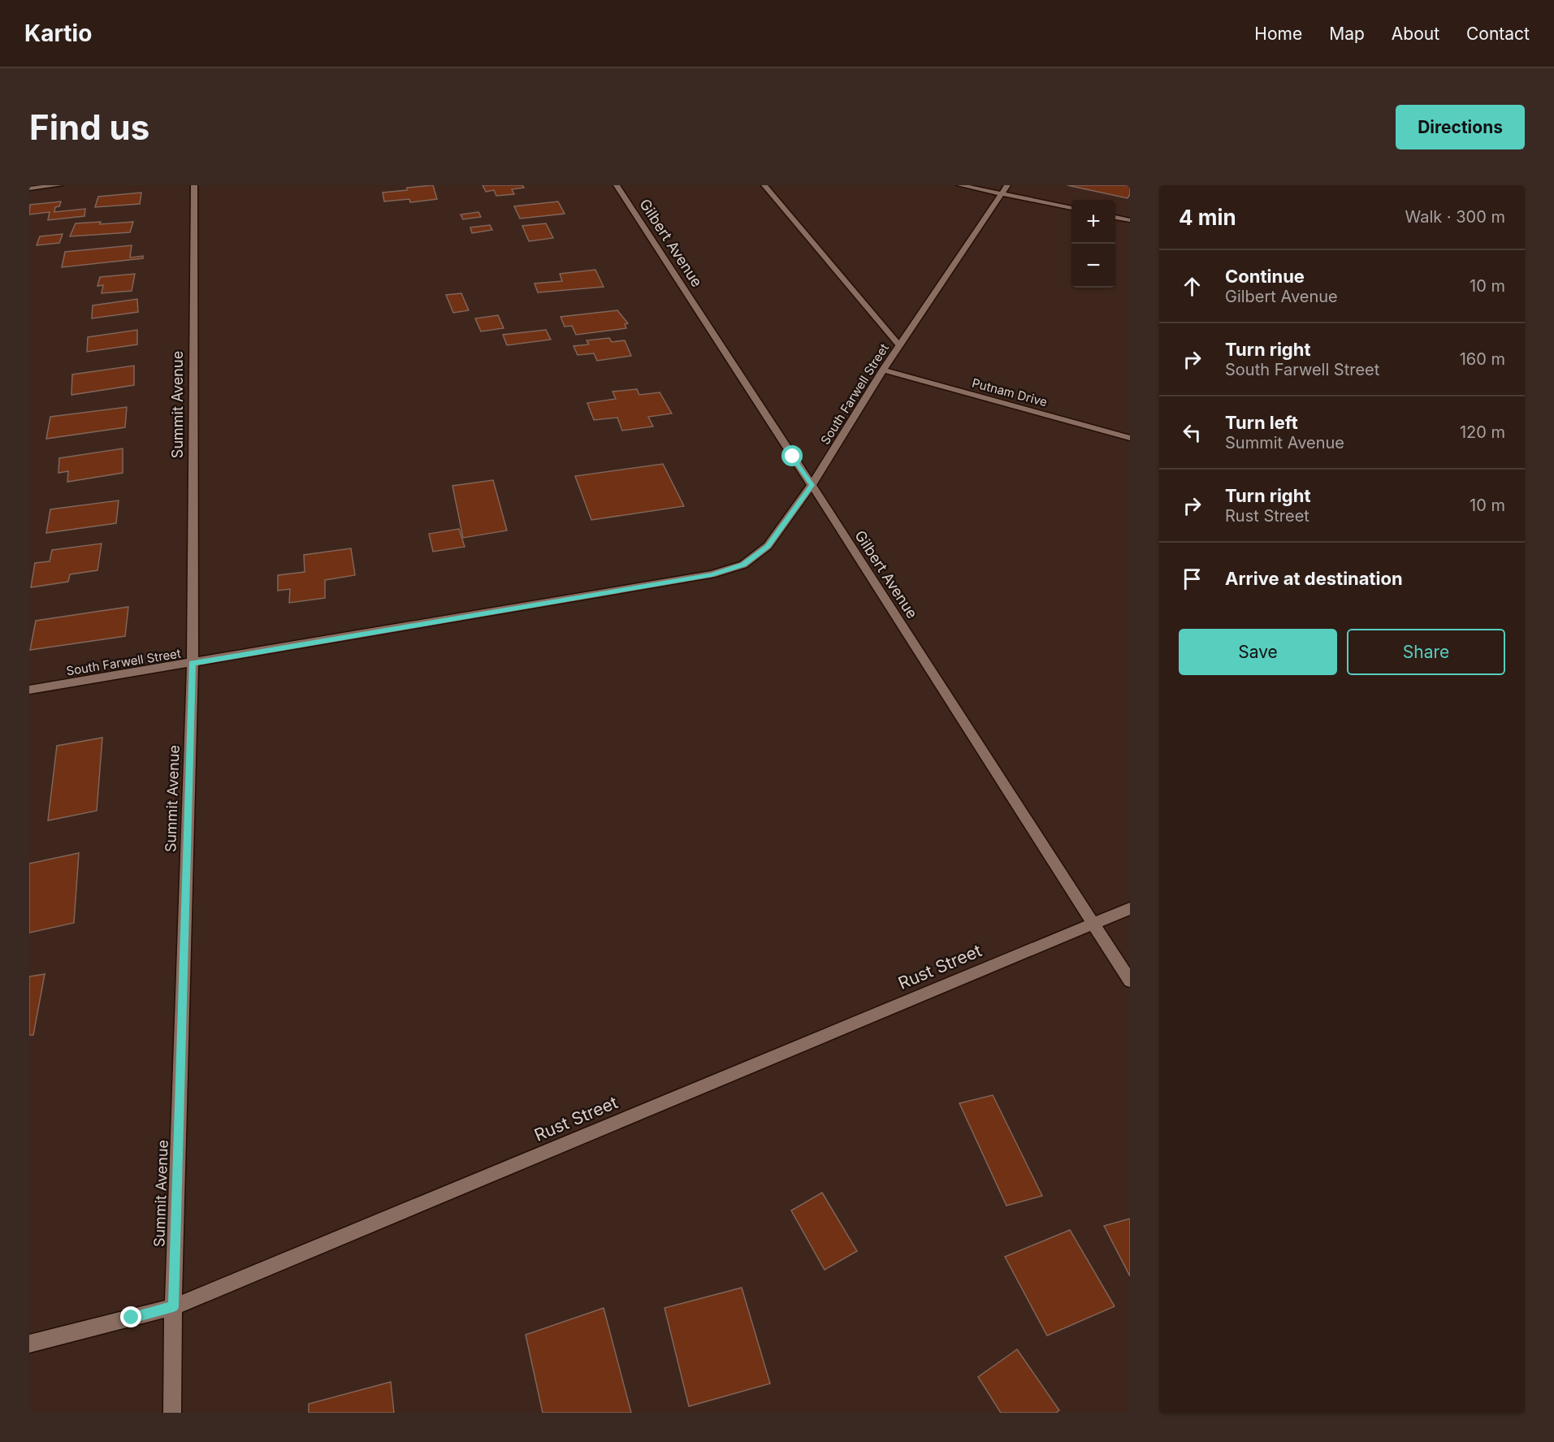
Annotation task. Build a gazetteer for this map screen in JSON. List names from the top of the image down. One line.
{"streets":{"street":["Gilbert Avenue","Putnam Drive","South Farwell Street","Summit Avenue","Rust Street"]},"crossings":[["Gilbert Avenue","South Farwell Street"],["Gilbert Avenue","Rust Street"],["Putnam Drive","South Farwell Street"],["South Farwell Street","Summit Avenue"],["Summit Avenue","Rust Street"]],"page":{"header":"Kartio","nav":["Home","Map","About","Contact"],"buttons":["Directions",["Save","Share"]],"title":"Find us","heading":["4 min","Walk · 300 m"],"map_buttons":["+","−"],"list":[["Continue","Gilbert Avenue","10 m"],["Turn right","South Farwell Street","160 m"],["Turn left","Summit Avenue","120 m"],["Turn right","Rust Street","10 m"],"Arrive at destination"]}}
